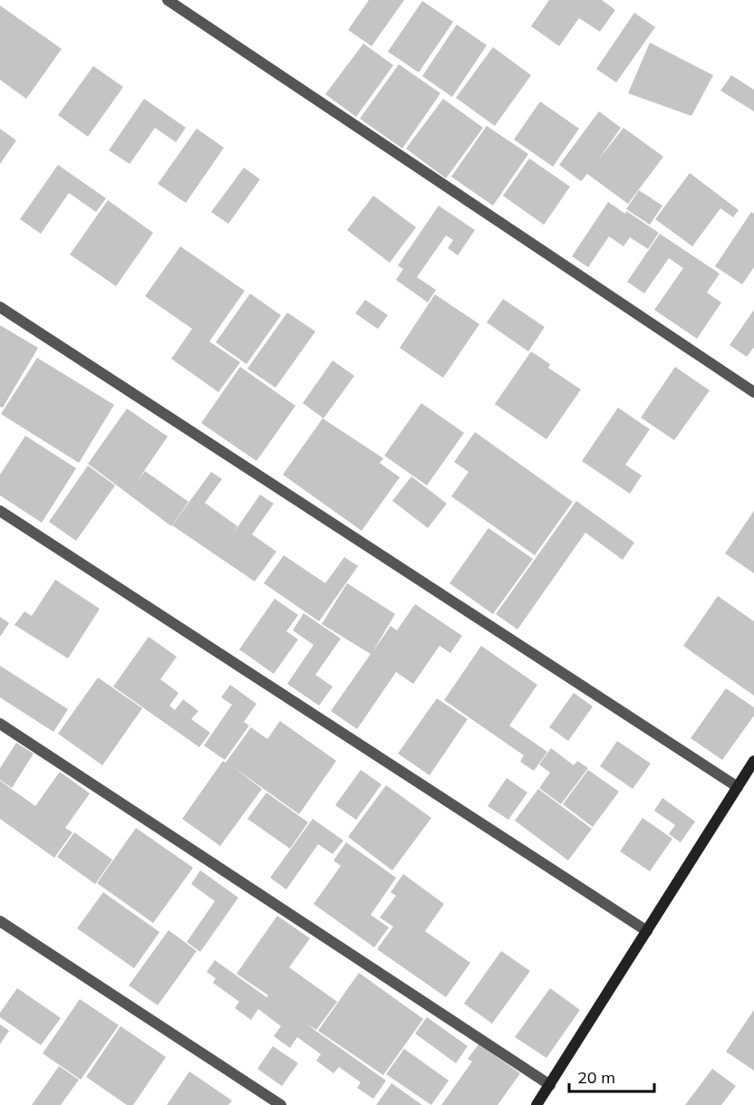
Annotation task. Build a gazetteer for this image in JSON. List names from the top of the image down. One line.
{"scale_bar":"20 m"}
